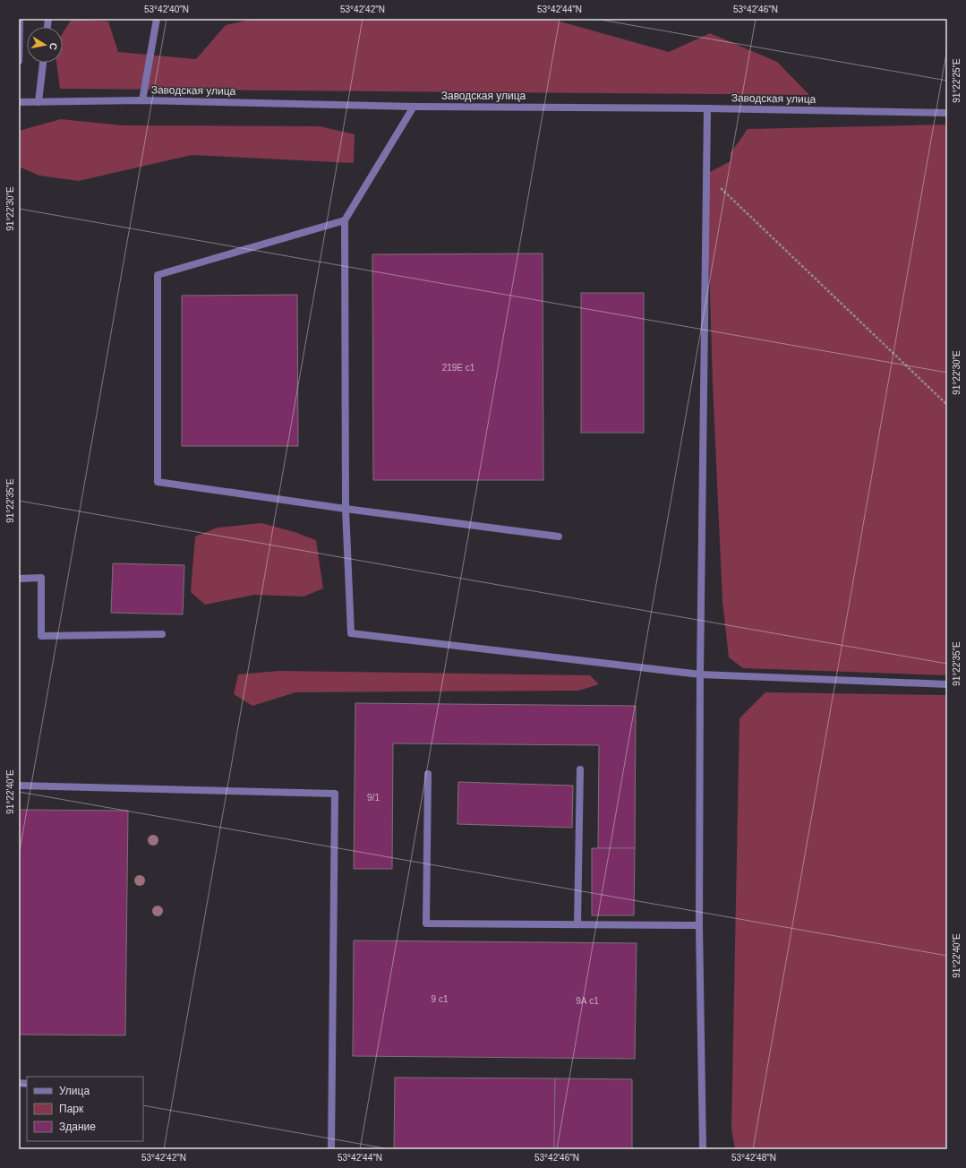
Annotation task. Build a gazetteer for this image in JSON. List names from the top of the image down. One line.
{"streets":{"street":["Заводская улица"]},"house_numbers":["219Е с1","9/1","9 с1","9А с1"],"legend":["Улица","Парк","Здание"],"north":"right","coordinates":["53°42'40\"N","53°42'42\"N","53°42'44\"N","53°42'46\"N","91°22'25\"E","91°22'30\"E","91°22'35\"E","91°22'40\"E","53°42'48\"N"]}
